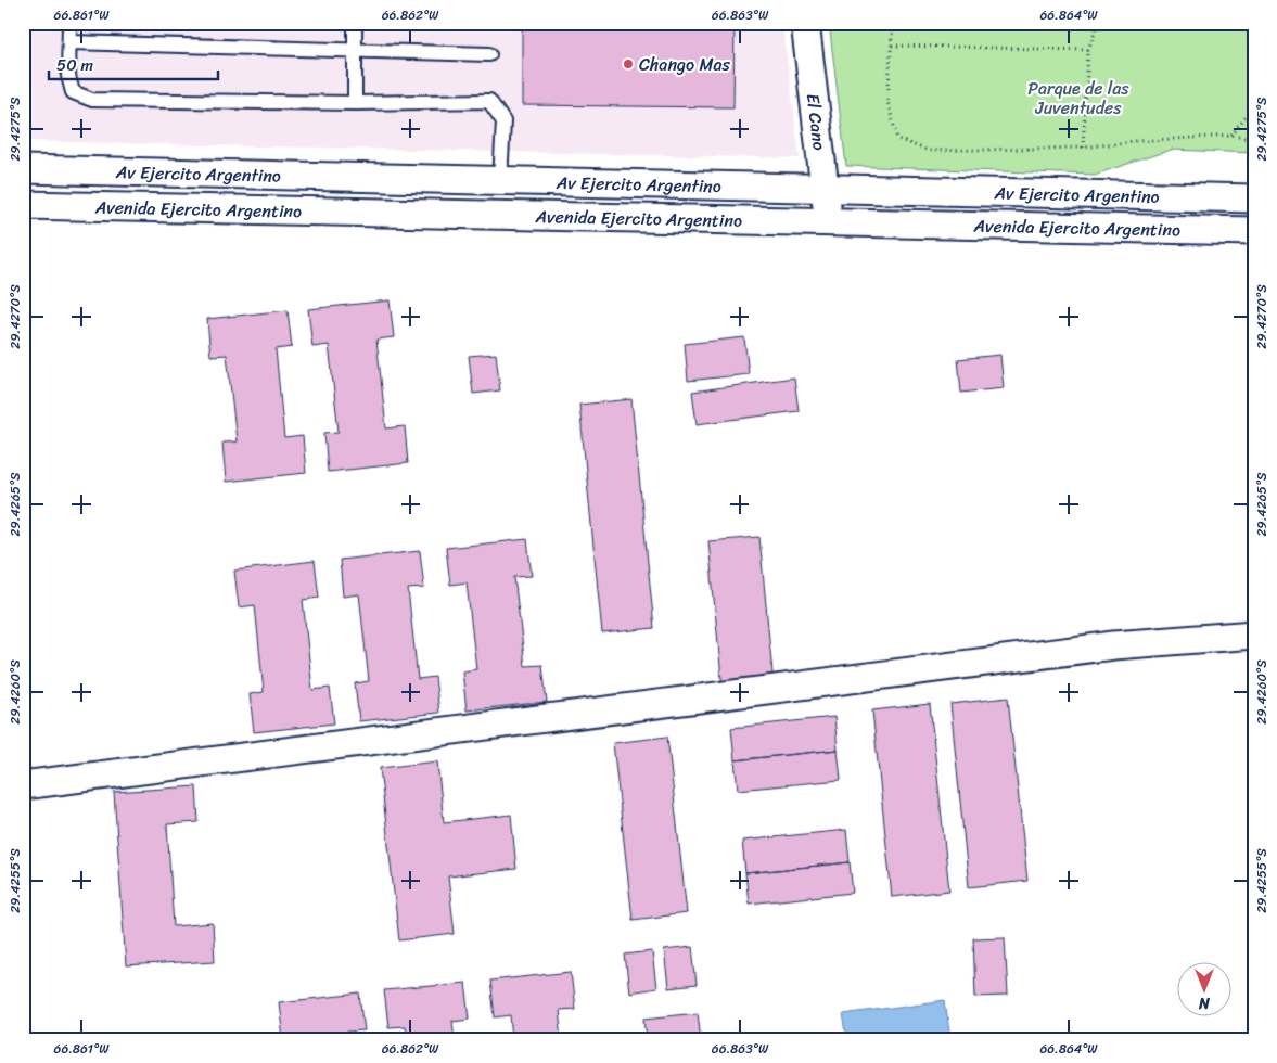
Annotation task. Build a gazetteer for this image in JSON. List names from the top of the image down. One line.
{"streets":{"street":["El Cano","Av Ejercito Argentino","Avenida Ejercito Argentino"]},"crossings":[["El Cano","Av Ejercito Argentino"],["El Cano","Avenida Ejercito Argentino"]],"parks":["Parque de las Juventudes"],"places":["Chango Mas"],"scale_bar":"50 m","north":"bottom","coordinates":["66.861°W","66.862°W","66.863°W","66.864°W","29.4275°S","29.4270°S","29.4265°S","29.4260°S","29.4255°S"]}
